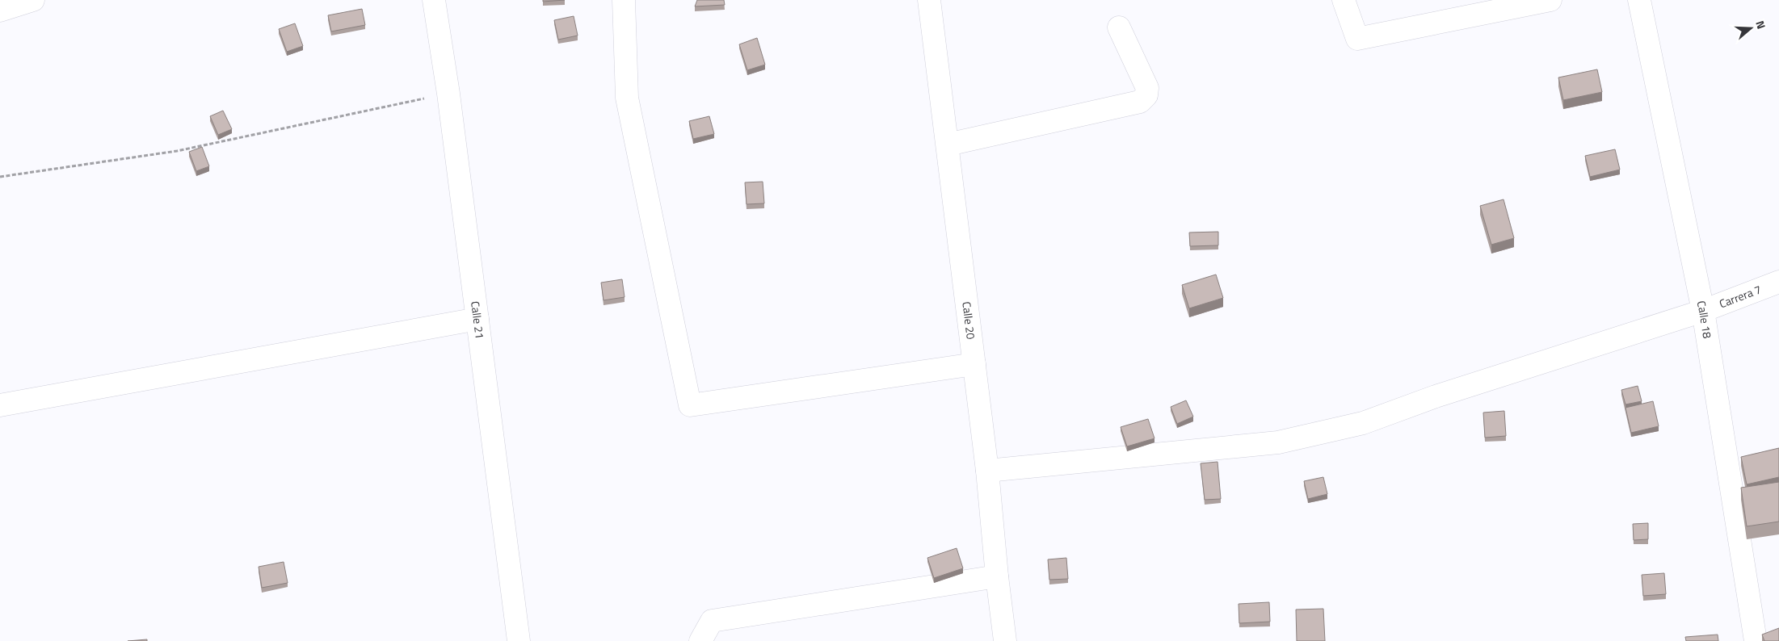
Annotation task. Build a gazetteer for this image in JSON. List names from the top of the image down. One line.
{"streets":{"street":["Carrera 7","Calle 18","Calle 21","Calle 20"]},"crossings":[["Carrera 7","Calle 18"],["Carrera 7","Calle 20"]],"north":"right"}
